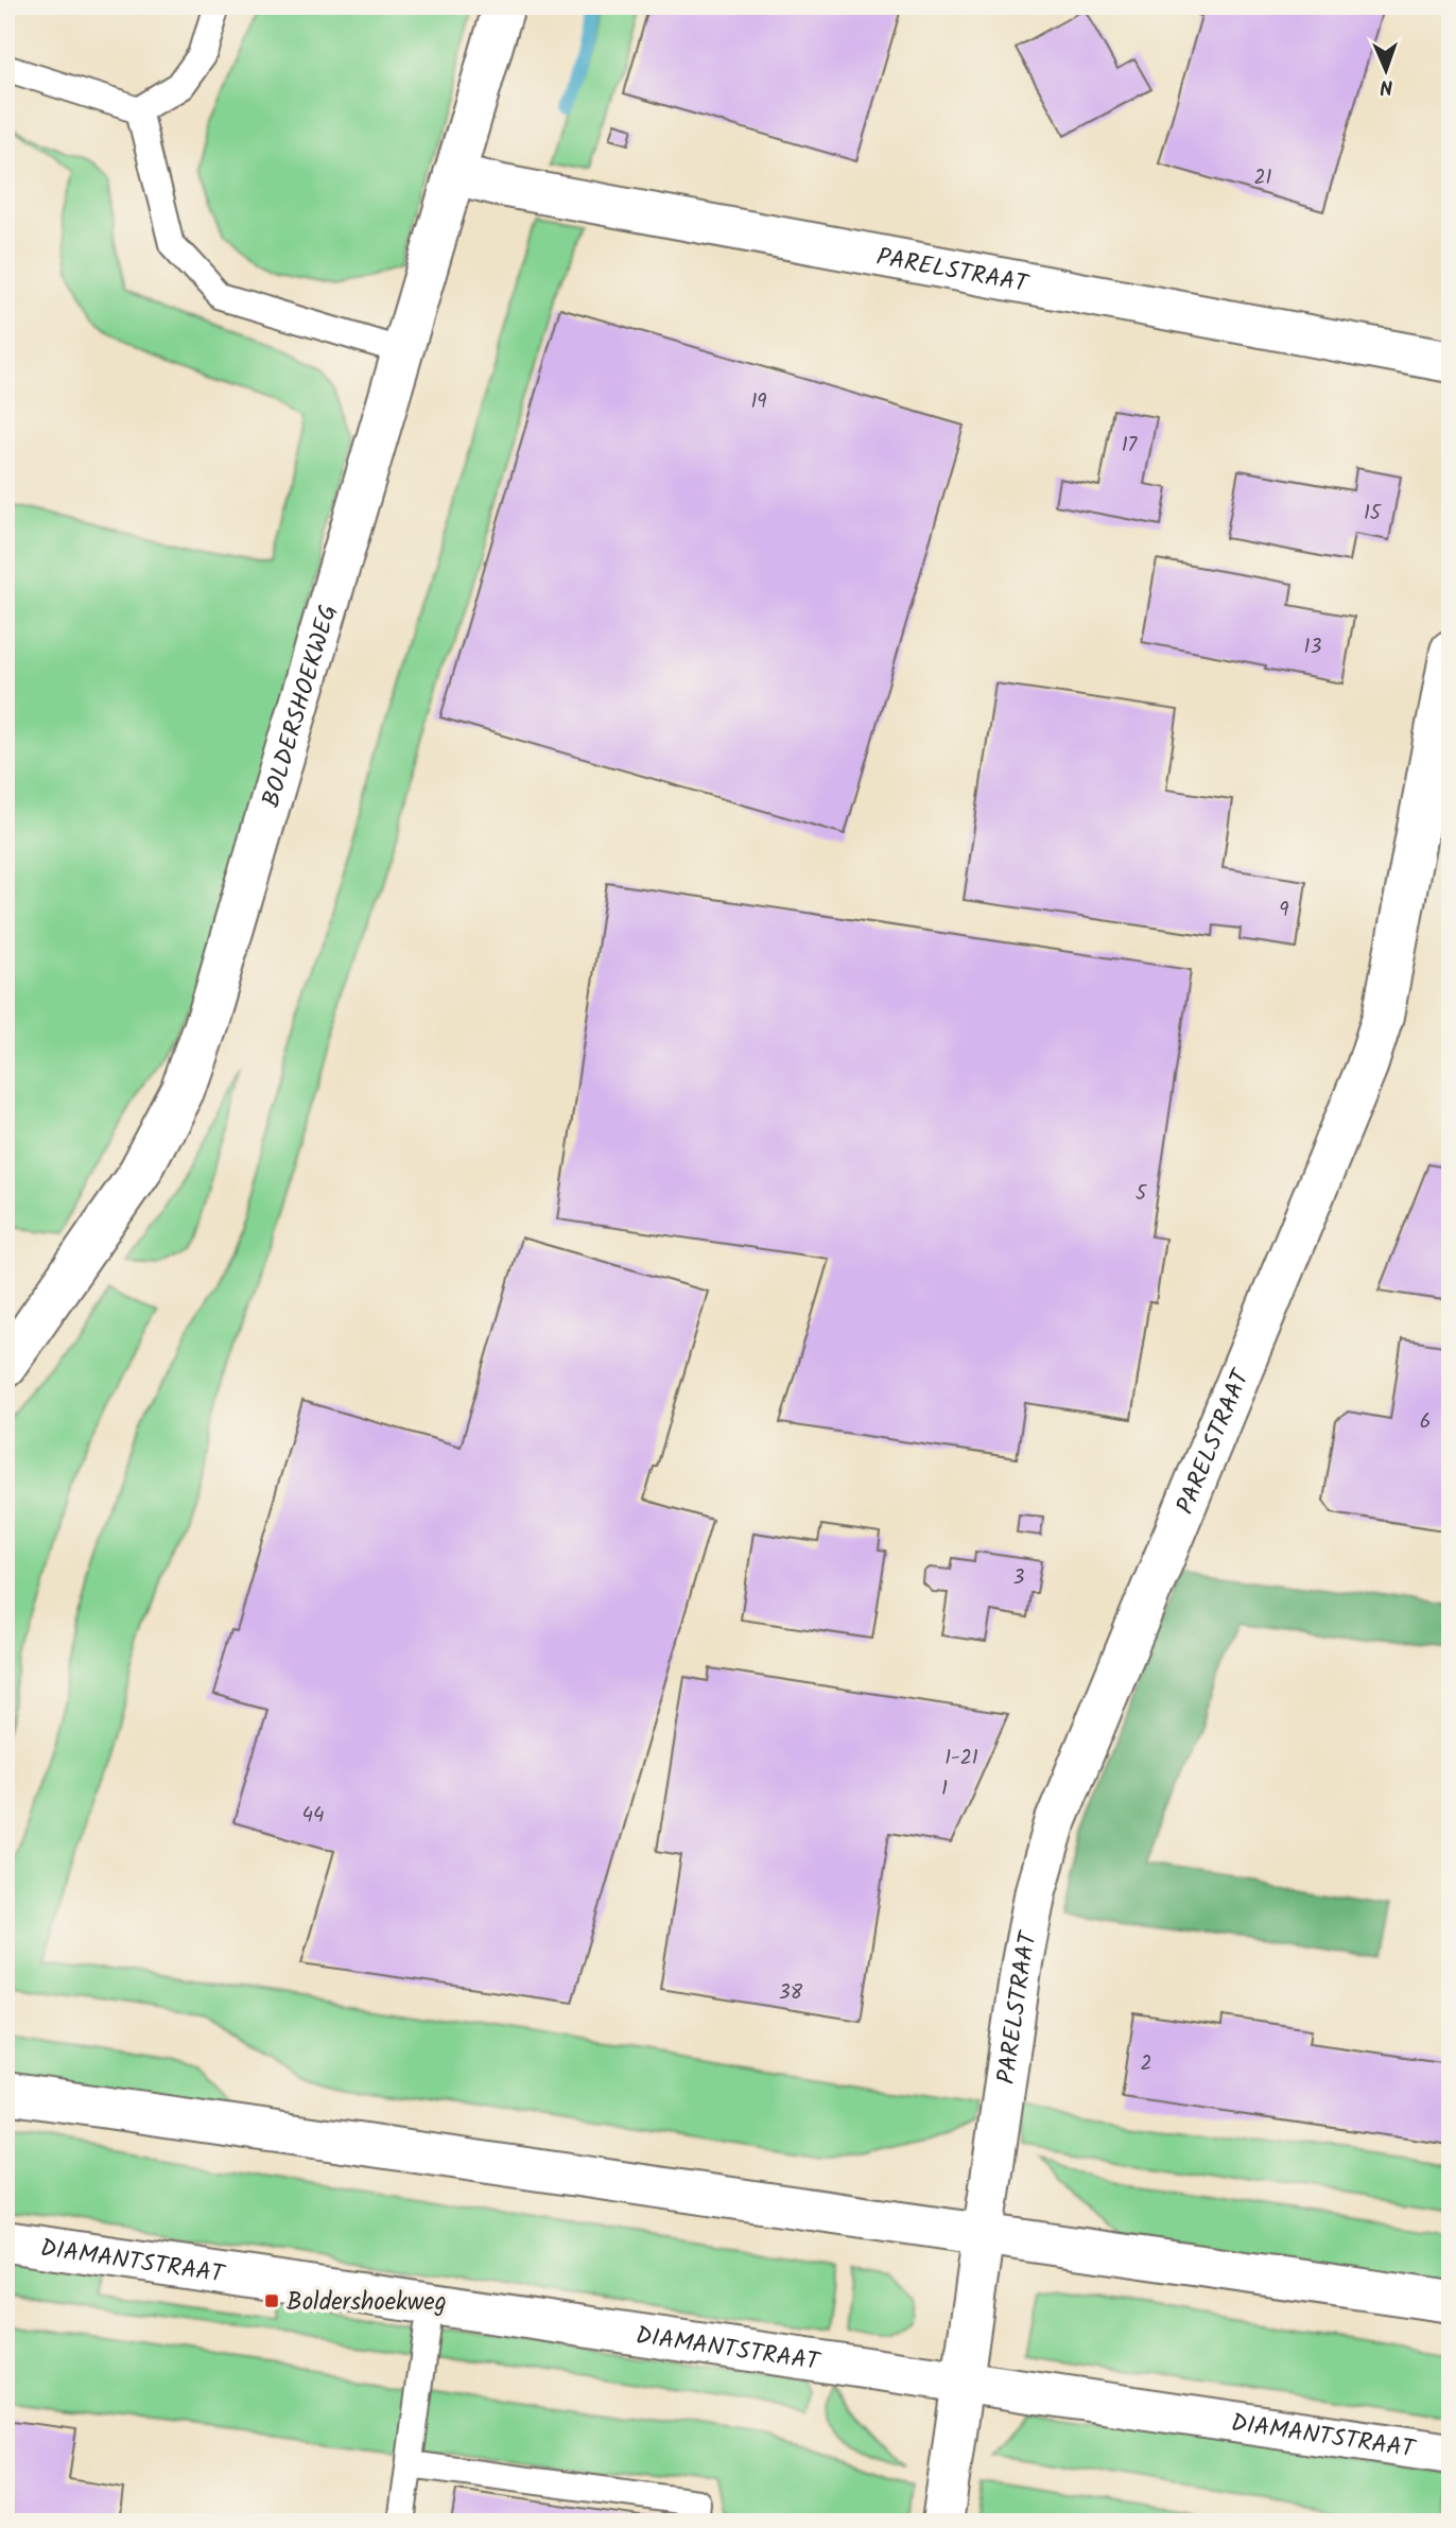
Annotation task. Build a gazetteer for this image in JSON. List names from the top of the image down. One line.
{"streets":{"street":["PARELSTRAAT","BOLDERSHOEKWEG","DIAMANTSTRAAT"]},"crossings":[["PARELSTRAAT","BOLDERSHOEKWEG"],["PARELSTRAAT","DIAMANTSTRAAT"]],"places":{"transit":["Boldershoekweg"]},"house_numbers":["21","19","17","15","13","9","5","6","3","1-21","1","44","38","2"],"north":"bottom"}
